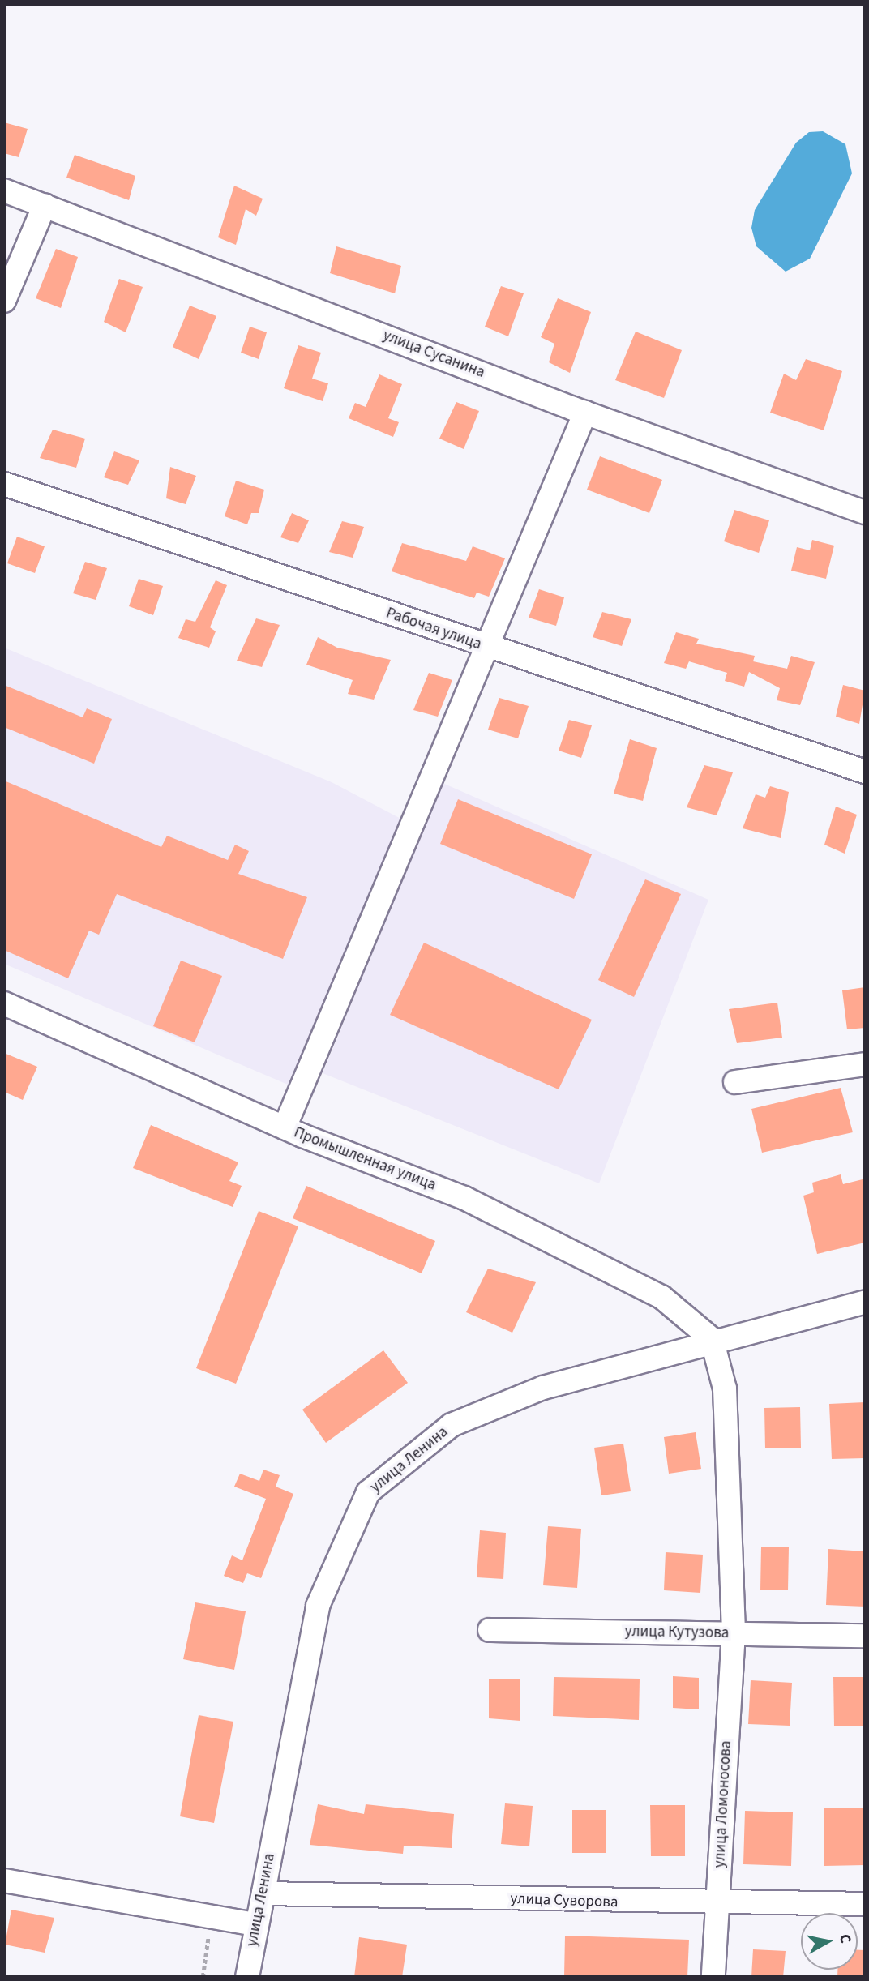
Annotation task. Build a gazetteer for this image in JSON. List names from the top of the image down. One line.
{"streets":{"street":["улица Сусанина","Рабочая улица","Промышленная улица","улица Ленина","улица Кутузова","улица Ломоносова","улица Суворова"]},"crossings":[["Промышленная улица","улица Ленина"],["Промышленная улица","улица Ломоносова"],["улица Ленина","улица Ломоносова"],["улица Ленина","улица Суворова"],["улица Кутузова","улица Ломоносова"],["улица Ломоносова","улица Суворова"]],"north":"right"}
